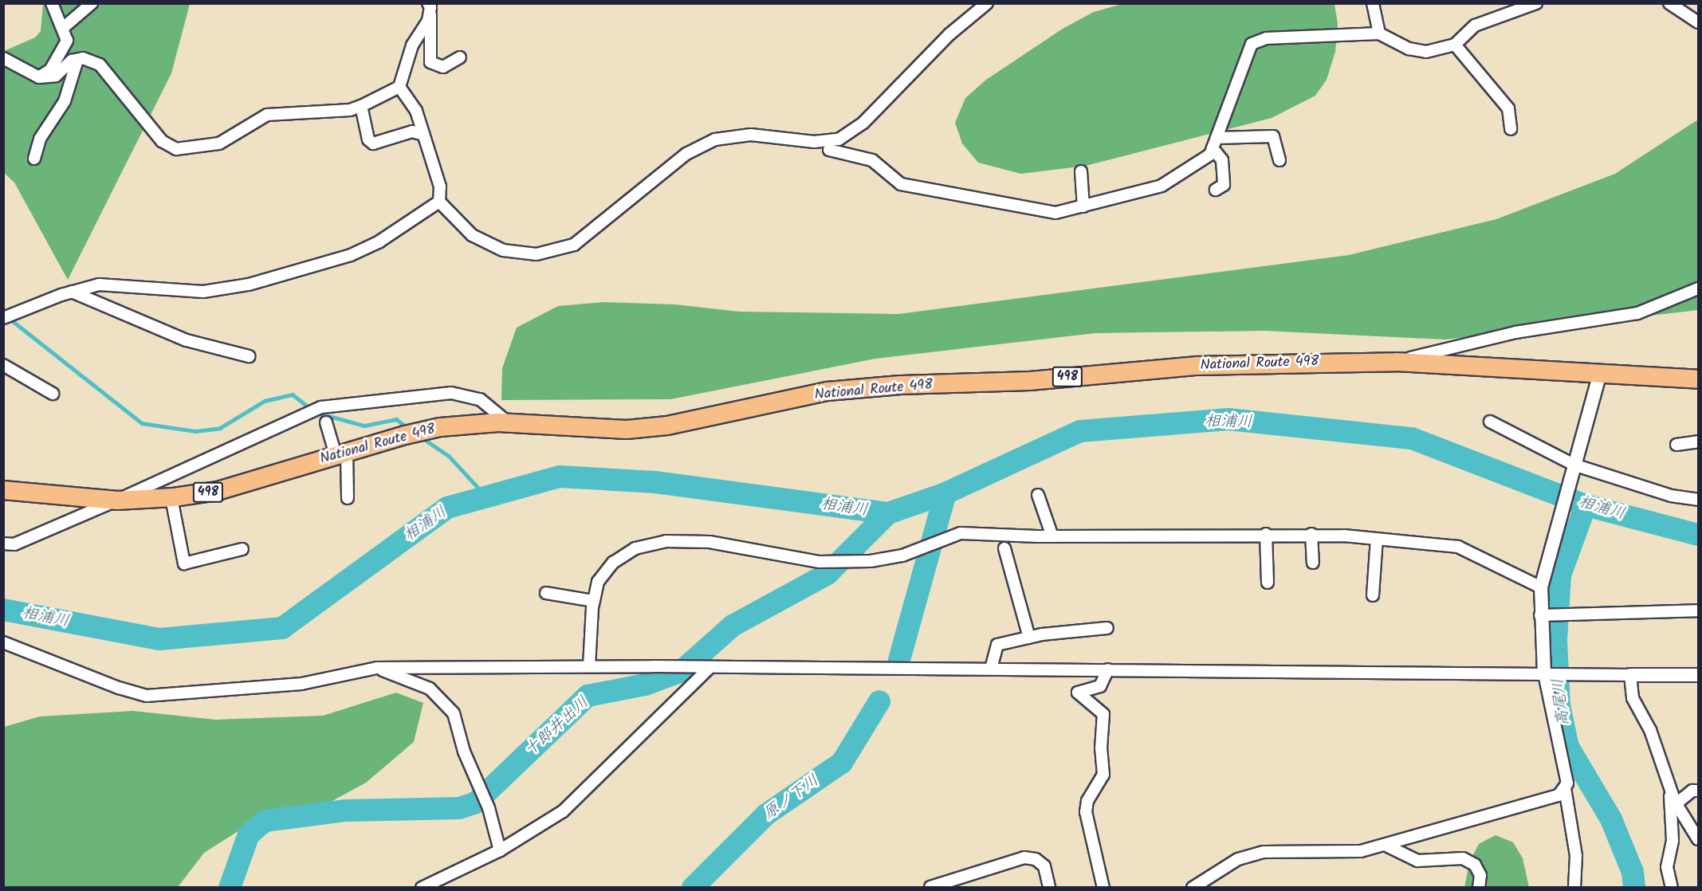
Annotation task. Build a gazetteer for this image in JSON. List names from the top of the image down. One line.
{"streets":{"highway":["National Route 498","498"]},"water":["相浦川","高尾川","十郎井出川","原ノ下川"]}
